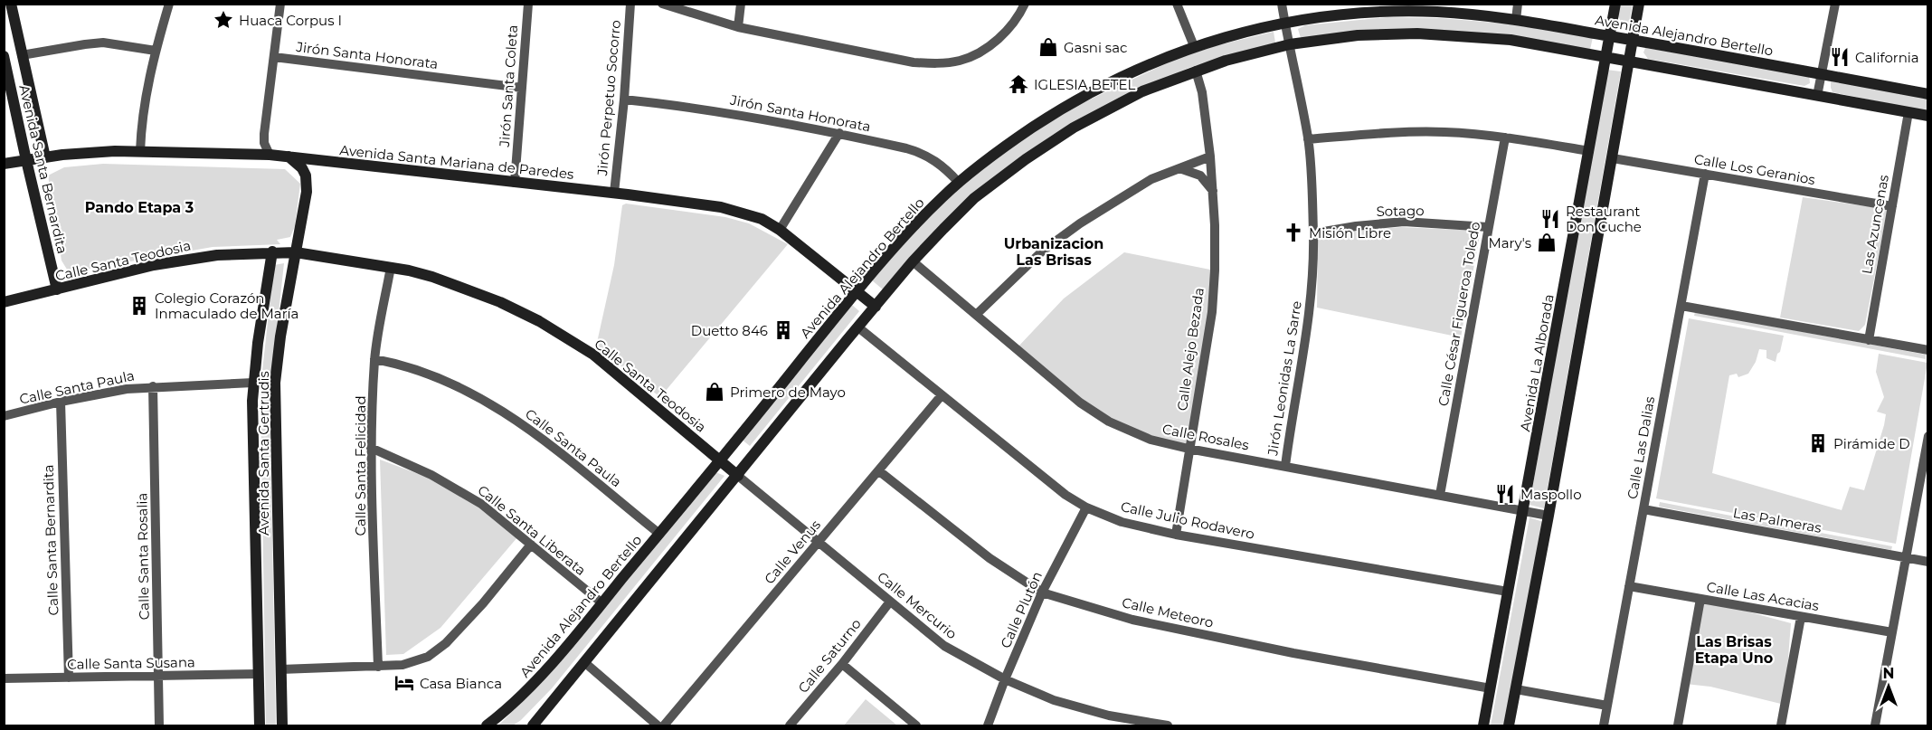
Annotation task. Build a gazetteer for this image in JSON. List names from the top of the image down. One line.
{"streets":{"main road":["Avenida Alejandro Bertello","Avenida Santa Mariana de Paredes","Avenida Santa Bernardita","Calle Santa Teodosia","Avenida La Alborada","Avenida Santa Gertrudis"],"street":["Jirón Santa Honorata","Jirón Santa Coleta","Jirón Perpetuo Socorro","Calle Los Geranios","Sotago","Las Azuncenas","Calle César Figueroa Toledo","Calle Alejo Bezada","Jirón Leonidas La Sarre","Calle Santa Paula","Calle Rosales","Calle Las Dalias","Calle Santa Felicidad","Calle Julio Rodavero","Las Palmeras","Calle Santa Liberata","Calle Santa Bernardita","Calle Venus","Calle Santa Rosalia","Calle Las Acacias","Calle Mercurio","Calle Plutón","Calle Meteoro","Calle Saturno","Calle Santa Susana"]},"crossings":[["Avenida Alejandro Bertello","Jirón Santa Honorata"],["Avenida Alejandro Bertello","Avenida Santa Mariana de Paredes"],["Avenida Alejandro Bertello","Calle Santa Teodosia"],["Avenida Alejandro Bertello","Avenida La Alborada"],["Avenida Alejandro Bertello","Jirón Leonidas La Sarre"],["Avenida Alejandro Bertello","Calle Santa Paula"],["Avenida Alejandro Bertello","Calle Santa Liberata"],["Jirón Santa Honorata","Jirón Santa Coleta"],["Jirón Santa Honorata","Jirón Perpetuo Socorro"],["Jirón Santa Coleta","Avenida Santa Mariana de Paredes"],["Jirón Perpetuo Socorro","Avenida Santa Mariana de Paredes"],["Avenida Santa Mariana de Paredes","Avenida Santa Bernardita"],["Avenida Santa Mariana de Paredes","Avenida Santa Gertrudis"],["Avenida Santa Bernardita","Calle Santa Teodosia"],["Calle Los Geranios","Las Azuncenas"],["Calle Los Geranios","Calle Las Dalias"],["Sotago","Calle César Figueroa Toledo"],["Sotago","Jirón Leonidas La Sarre"],["Calle Santa Teodosia","Avenida Santa Gertrudis"],["Calle Santa Teodosia","Calle Santa Felicidad"],["Calle Santa Teodosia","Calle Mercurio"],["Calle César Figueroa Toledo","Calle Rosales"],["Calle Alejo Bezada","Calle Rosales"],["Calle Alejo Bezada","Calle Julio Rodavero"],["Avenida La Alborada","Calle Rosales"],["Avenida La Alborada","Calle Julio Rodavero"],["Avenida La Alborada","Calle Meteoro"],["Jirón Leonidas La Sarre","Calle Rosales"],["Calle Santa Paula","Avenida Santa Gertrudis"],["Calle Santa Paula","Calle Santa Felicidad"],["Calle Santa Paula","Calle Santa Bernardita"],["Calle Santa Paula","Calle Santa Rosalia"],["Calle Las Dalias","Las Palmeras"],["Calle Las Dalias","Calle Las Acacias"],["Avenida Santa Gertrudis","Calle Santa Susana"],["Calle Santa Felicidad","Calle Santa Liberata"],["Calle Julio Rodavero","Calle Venus"],["Calle Julio Rodavero","Calle Plutón"],["Calle Santa Bernardita","Calle Santa Susana"],["Calle Venus","Calle Mercurio"],["Calle Venus","Calle Meteoro"],["Calle Santa Rosalia","Calle Santa Susana"],["Calle Mercurio","Calle Plutón"],["Calle Mercurio","Calle Saturno"],["Calle Plutón","Calle Meteoro"]],"districts":["Pando Etapa 3","Urbanizacion Las Brisas","Las Brisas Etapa Uno"],"places":{"place":["Huaca Corpus I"],"shop":["Gasni sac","Mary's","Primero de Mayo"],"restaurant":["California","Restaurant Don Cuche","Maspollo"],"temple":["IGLESIA BETEL"],"church":["Misión Libre"],"building":["Colegio Corazón Inmaculado de María","Duetto 846","Pirámide D"],"hotel":["Casa Bianca"]},"north":"top"}
